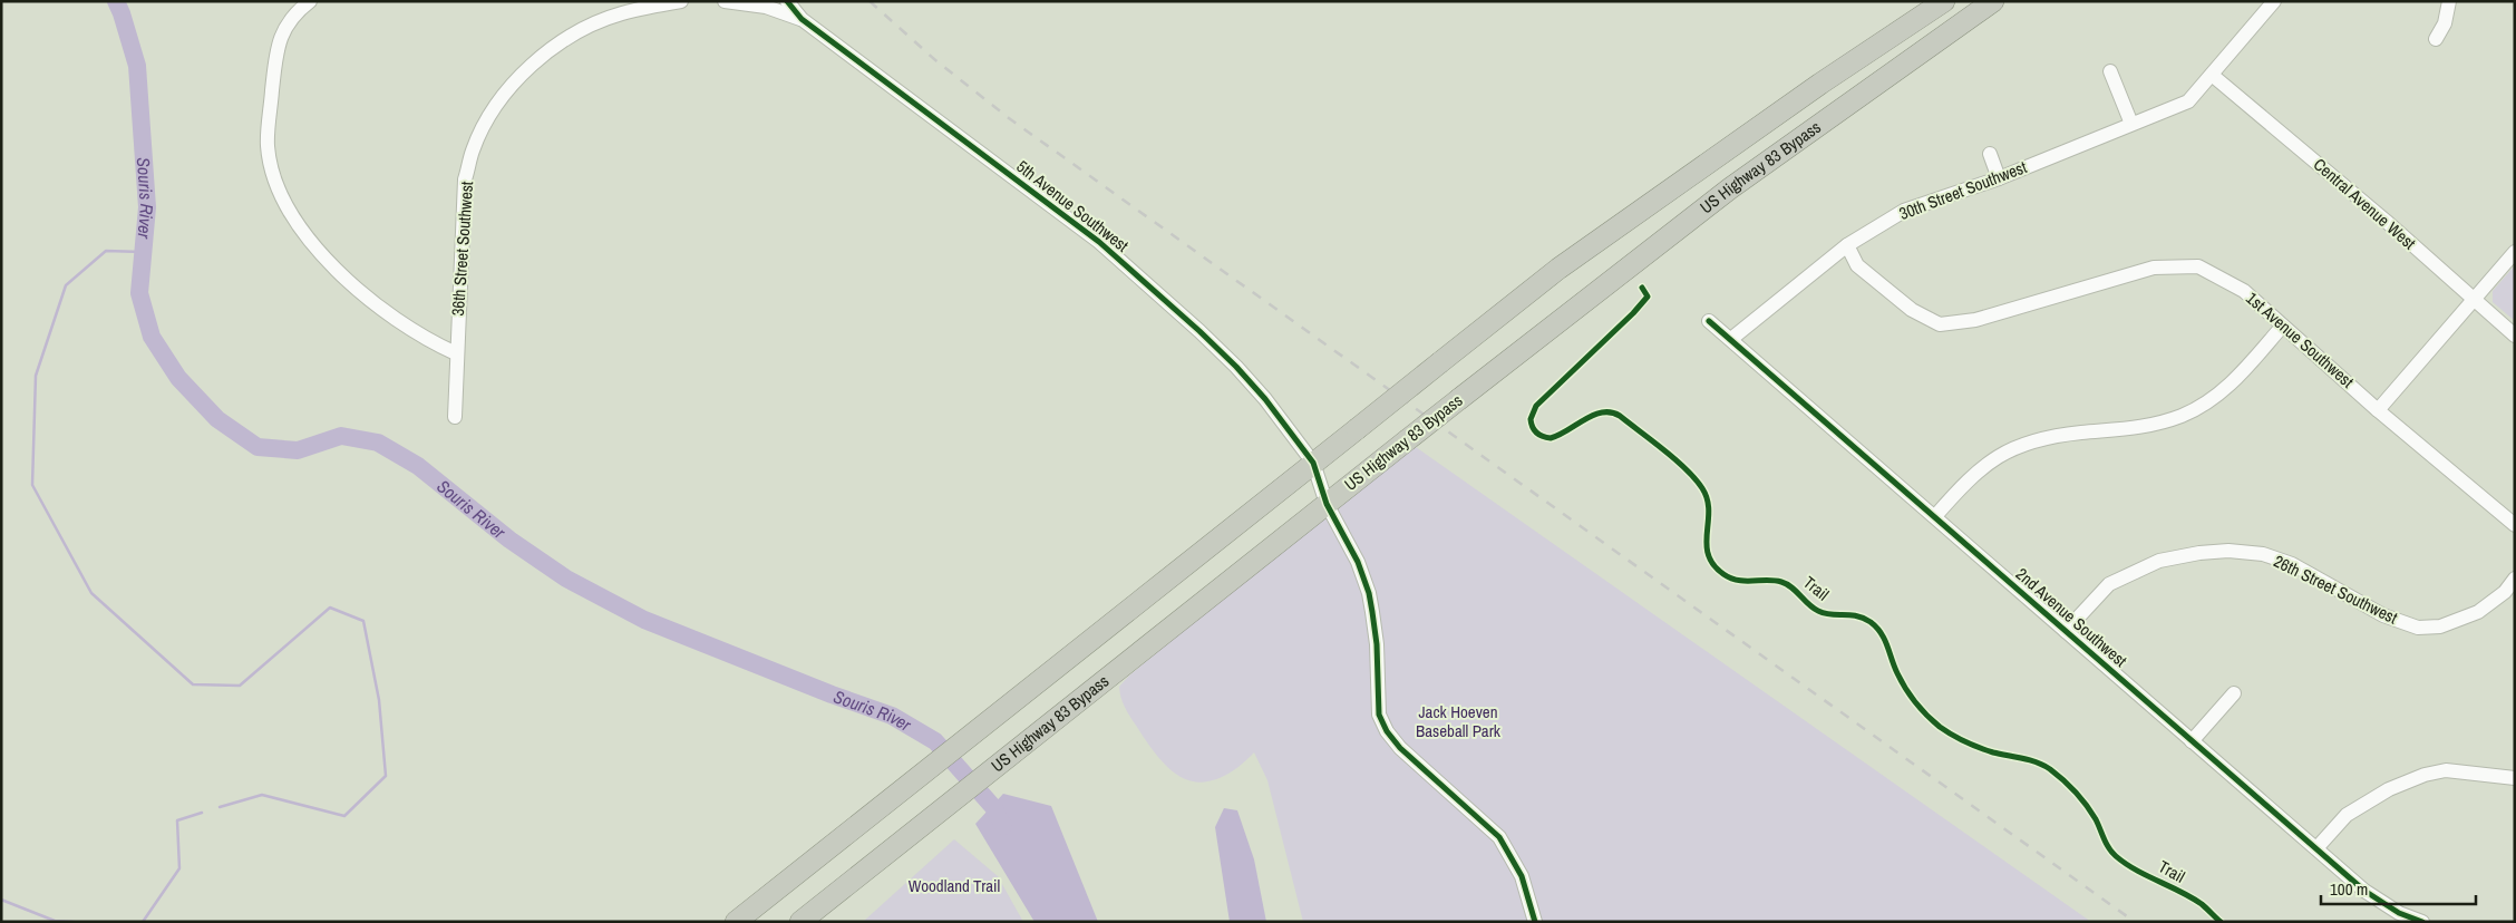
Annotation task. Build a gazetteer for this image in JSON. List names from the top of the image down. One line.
{"streets":{"highway":["US Highway 83 Bypass"],"street":["30th Street Southwest","Central Avenue West","5th Avenue Southwest","36th Street Southwest","1st Avenue Southwest","26th Street Southwest","2nd Avenue Southwest"],"cycle path":["Trail"]},"crossings":[["US Highway 83 Bypass","5th Avenue Southwest"],["30th Street Southwest","Central Avenue West"],["30th Street Southwest","1st Avenue Southwest"],["30th Street Southwest","2nd Avenue Southwest"],["26th Street Southwest","2nd Avenue Southwest"]],"water":["Souris River"],"parks":["Jack Hoeven Baseball Park","Woodland Trail"],"scale_bar":"100 m"}
